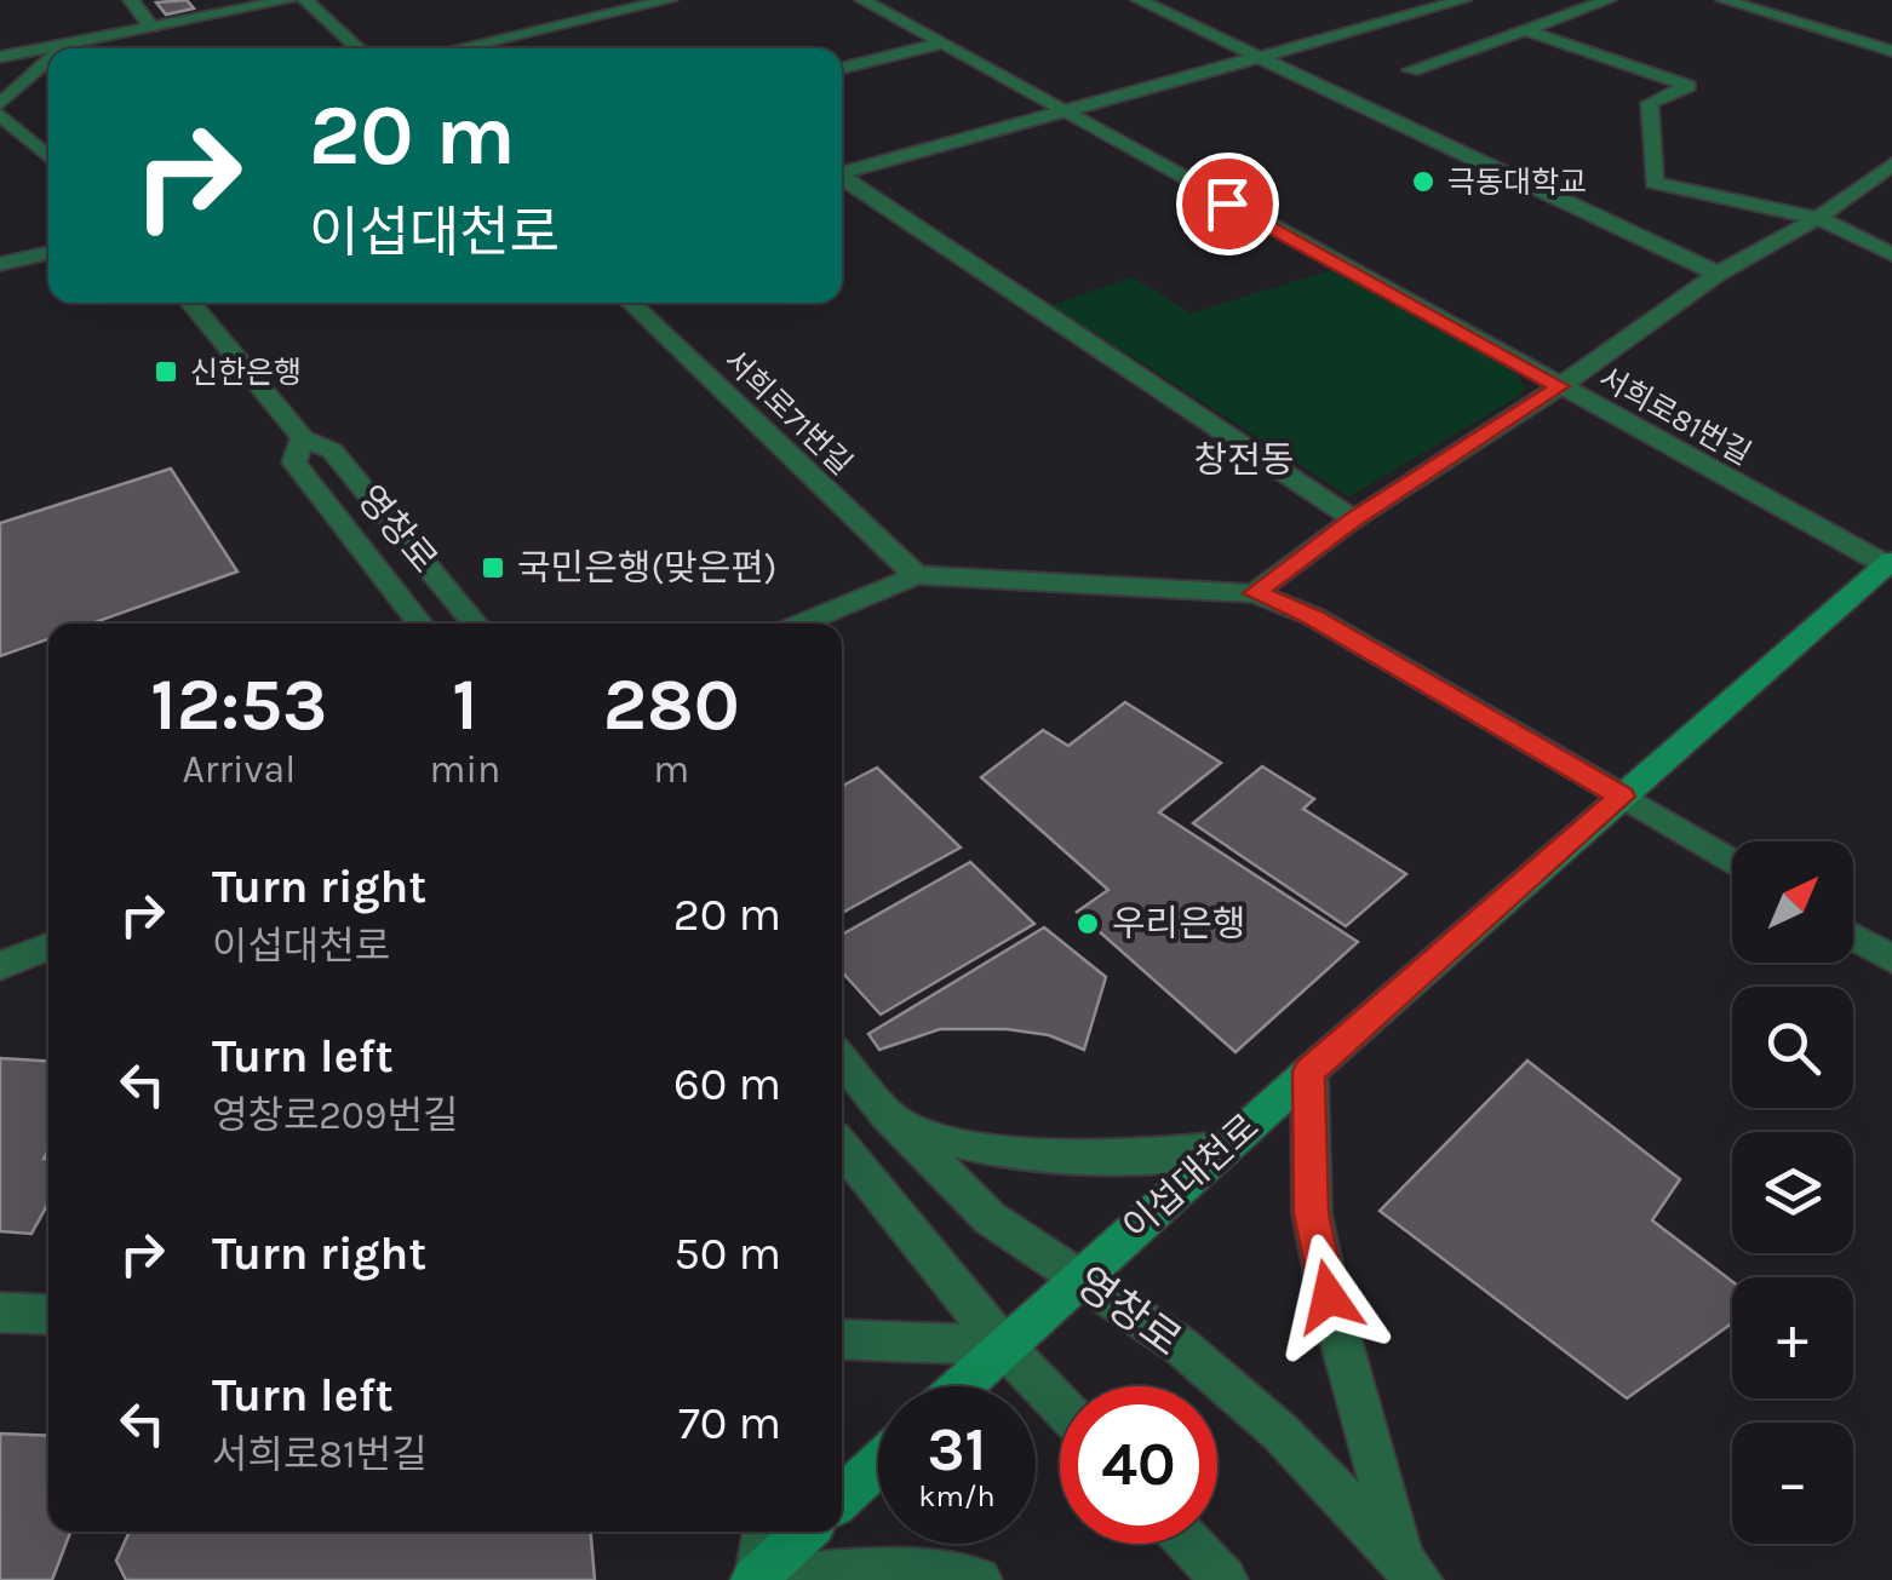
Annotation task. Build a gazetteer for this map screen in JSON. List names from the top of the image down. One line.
{"streets":{"main road":["이섭대천로"],"street":["서희로71번길","서희로81번길","영창로"]},"crossings":[["서희로81번길","이섭대천로"],["영창로","이섭대천로"]],"districts":["창전동"],"places":{"other":["극동대학교","우리은행"],"transit":["신한은행","국민은행(맞은편)"]},"north":"top right","page":{"turn":["20 m","이섭대천로"],"eta":["12:53","Arrival","1","min","280","m"],"list":[{"name":"Turn right","note":"이섭대천로","value":"20 m"},{"name":"Turn left","note":"영창로209번길","value":"60 m"},{"name":"Turn right","value":"50 m"},{"name":"Turn left","note":"서희로81번길","value":"70 m"}],"map_buttons":["+","−"],"speed":"31 km/h","limit":"40"}}
